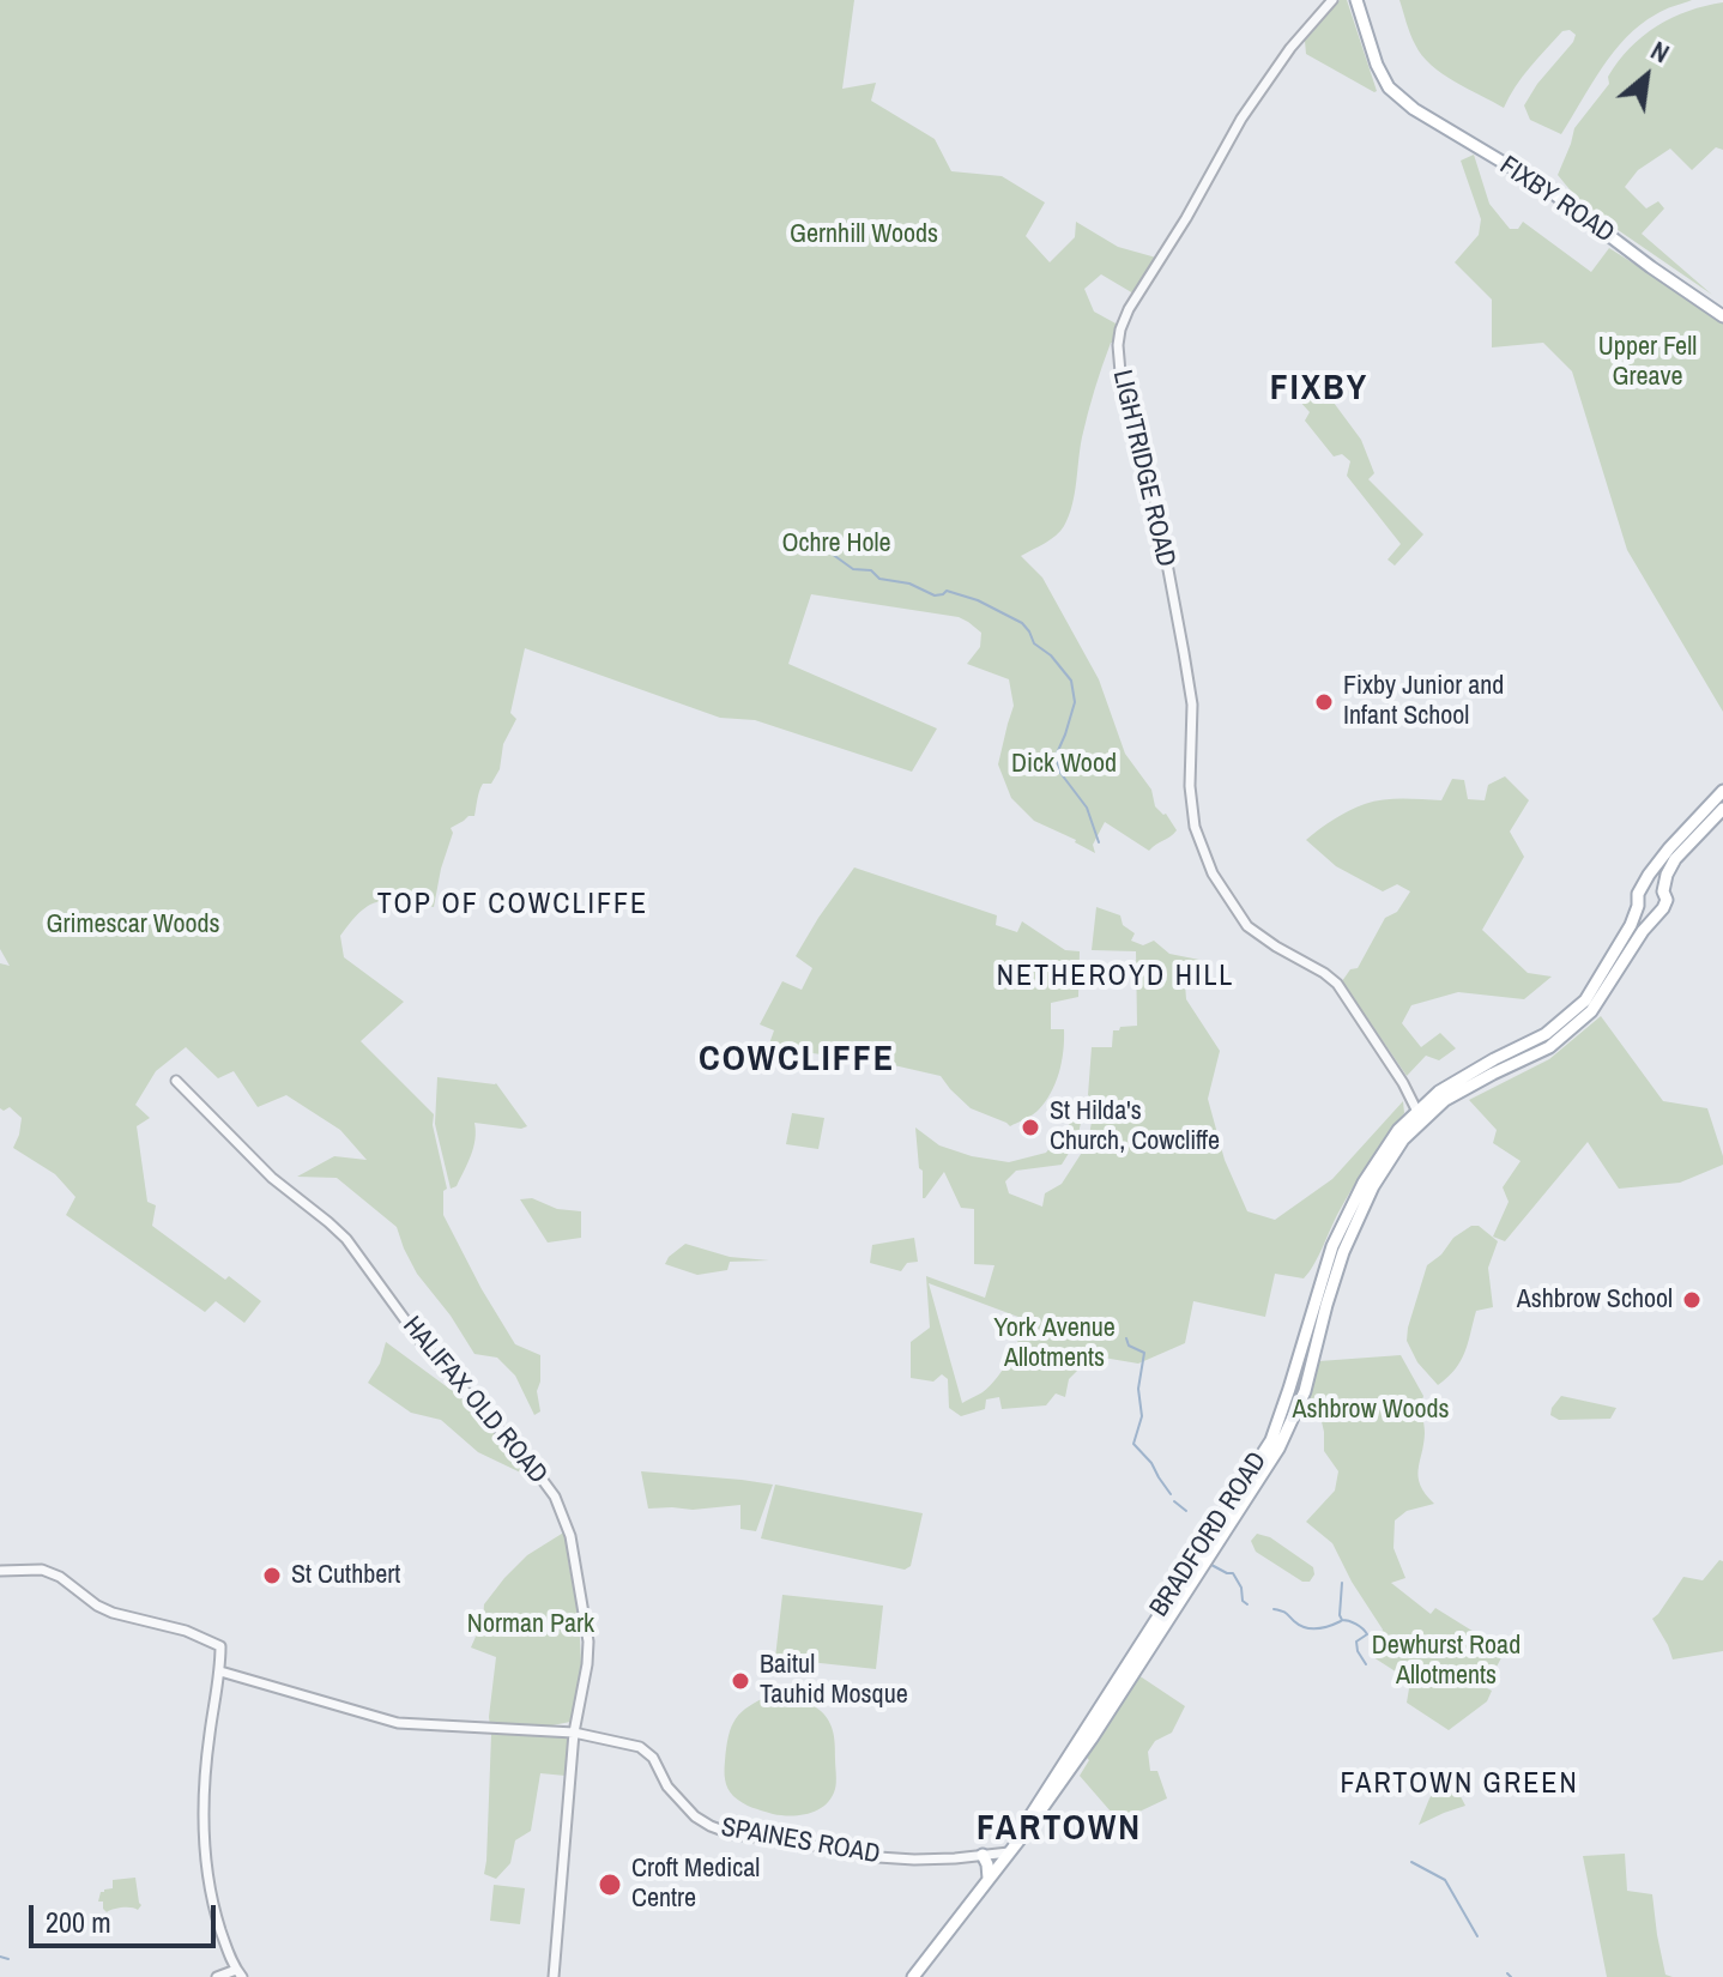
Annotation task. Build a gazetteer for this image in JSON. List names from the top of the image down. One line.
{"streets":{"main road":["FIXBY ROAD","BRADFORD ROAD"],"street":["LIGHTRIDGE ROAD","HALIFAX OLD ROAD","SPAINES ROAD"]},"crossings":[["LIGHTRIDGE ROAD","BRADFORD ROAD"],["HALIFAX OLD ROAD","SPAINES ROAD"],["BRADFORD ROAD","SPAINES ROAD"]],"districts":["FIXBY","TOP OF COWCLIFFE","NETHEROYD HILL","COWCLIFFE","FARTOWN GREEN","FARTOWN"],"parks":["Gernhill Woods","Upper Fell Greave","Ochre Hole","Dick Wood","Grimescar Woods","York Avenue Allotments","Ashbrow Woods","Norman Park","Dewhurst Road Allotments"],"places":["Fixby Junior and Infant School","St Hilda's Church, Cowcliffe","Ashbrow School","St Cuthbert","Baitul Tauhid Mosque","Croft Medical Centre"],"scale_bar":"200 m","north":"top right"}
